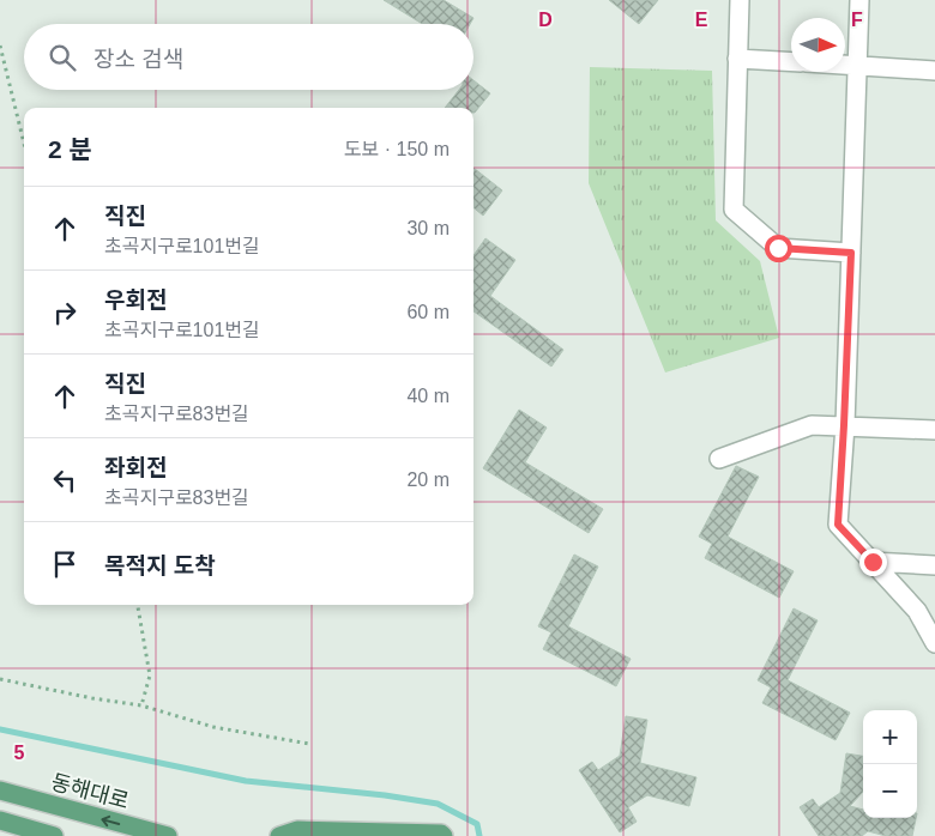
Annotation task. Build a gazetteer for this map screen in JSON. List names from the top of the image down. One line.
{"streets":{"main road":["동해대로"]},"north":"right","page":{"search":"장소 검색","heading":["2 분","도보 · 150 m"],"list":[["직진","초곡지구로101번길","30 m"],["우회전","초곡지구로101번길","60 m"],["직진","초곡지구로83번길","40 m"],["좌회전","초곡지구로83번길","20 m"],"목적지 도착"],"map_buttons":["+","−"]},"grid":{"columns":["D","E","F"],"rows":["5"]}}
